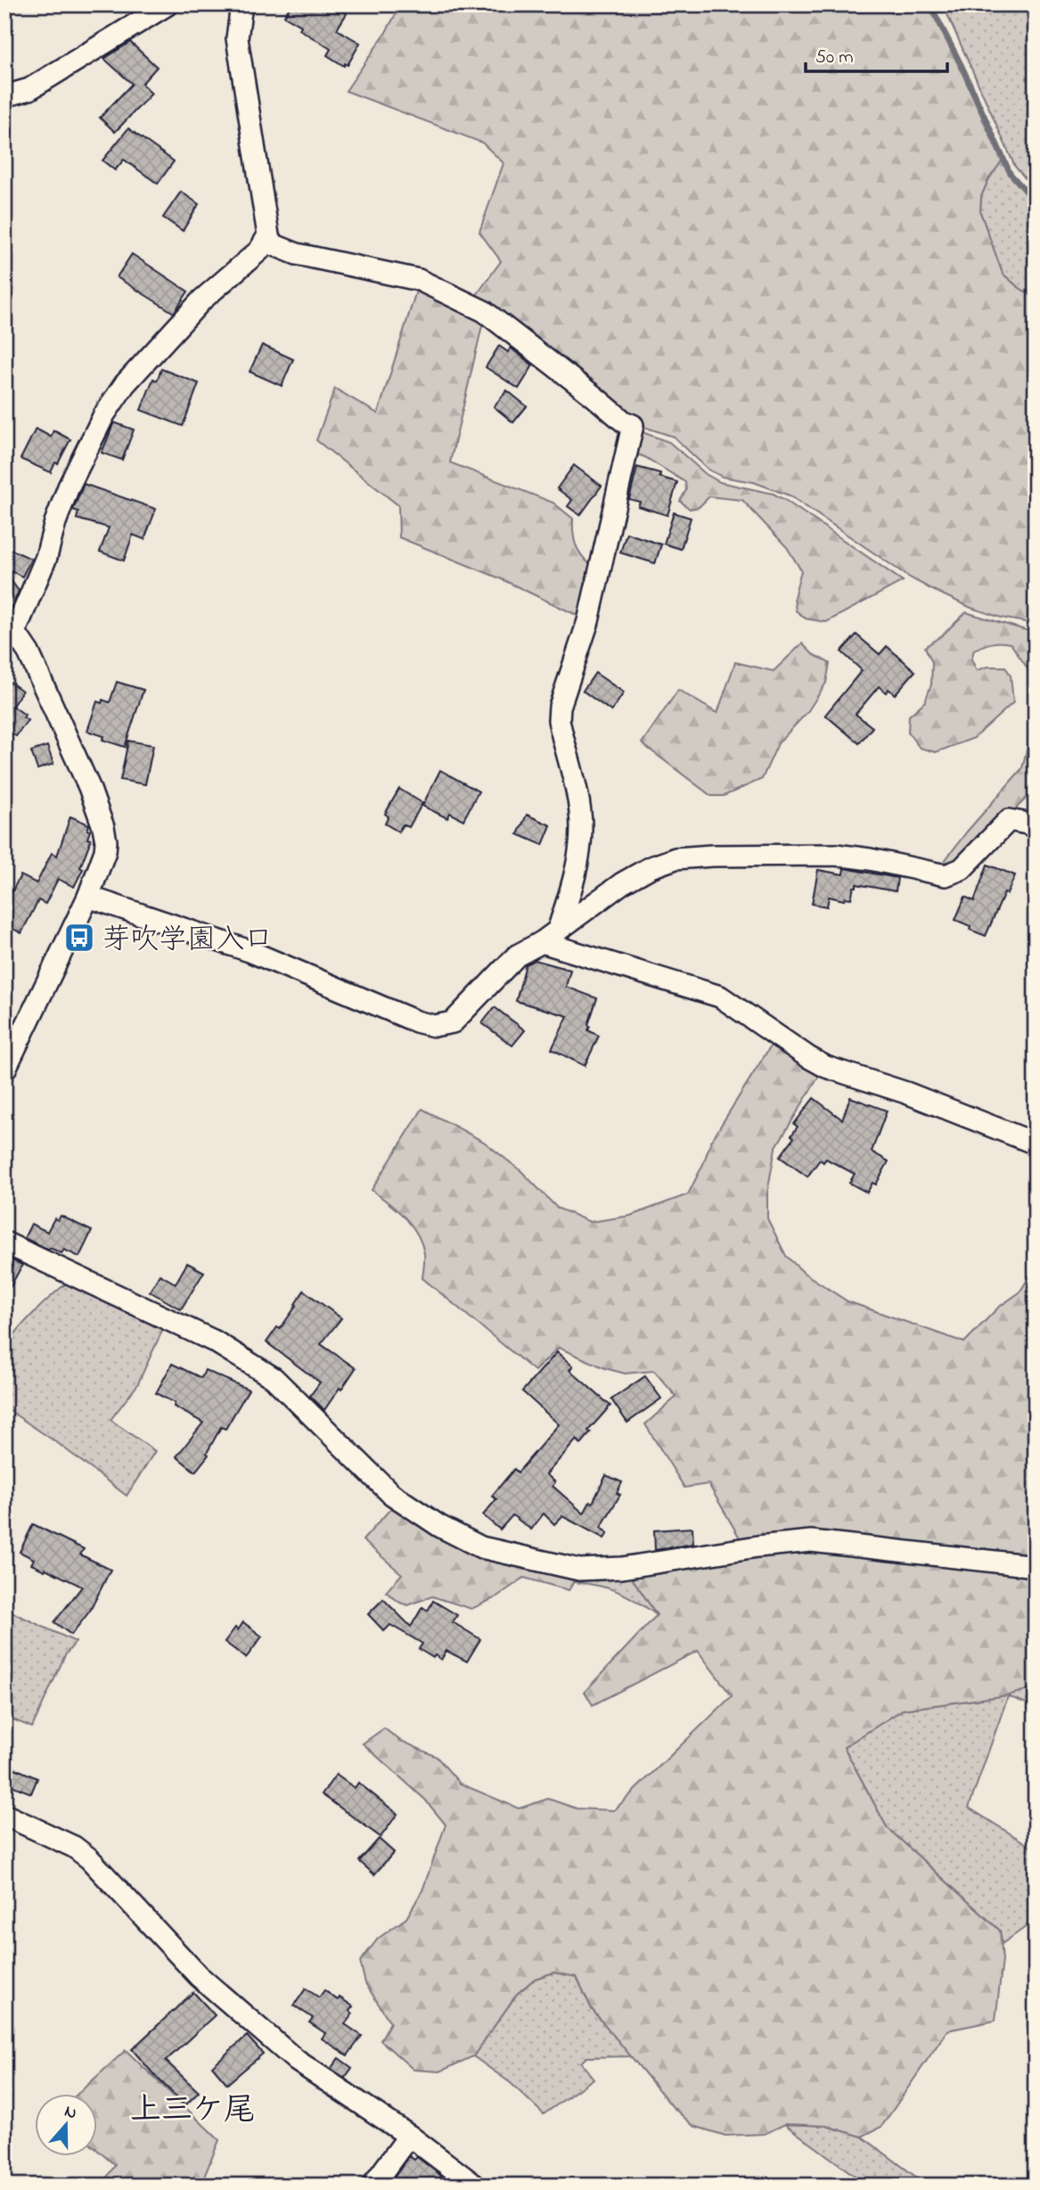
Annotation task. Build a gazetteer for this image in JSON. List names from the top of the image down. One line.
{"districts":["上三ケ尾"],"places":{"bus stop":["芽吹学園入口"]},"scale_bar":"50 m","north":"top"}
